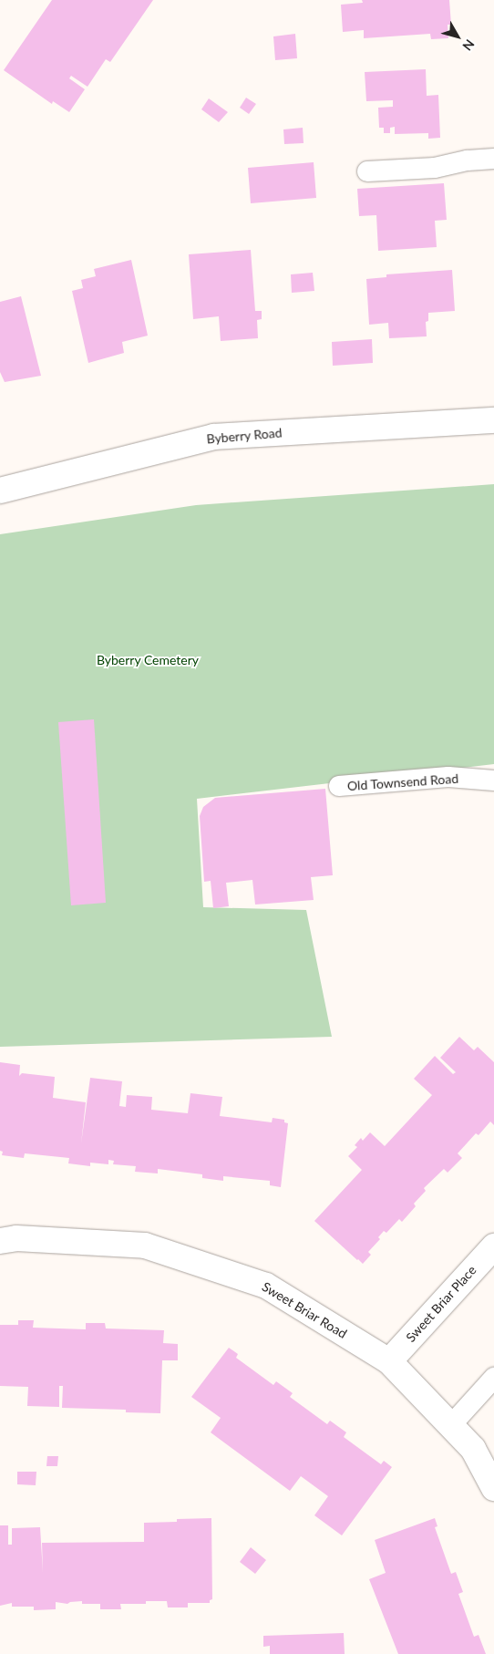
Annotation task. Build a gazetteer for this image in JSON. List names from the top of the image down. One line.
{"streets":{"street":["Byberry Road","Sweet Briar Place","Sweet Briar Road"],"lane":["Old Townsend Road"]},"crossings":[["Sweet Briar Place","Sweet Briar Road"]],"parks":["Byberry Cemetery"],"north":"bottom right"}
